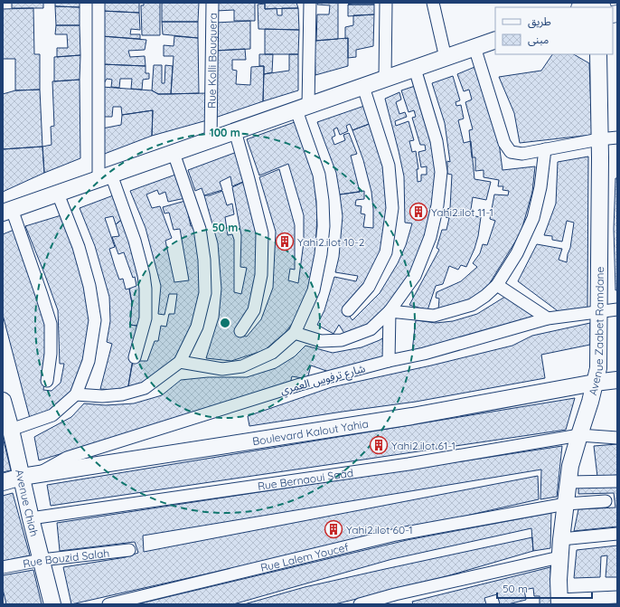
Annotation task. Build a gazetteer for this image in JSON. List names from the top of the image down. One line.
{"streets":{"main road":["Avenue Zaabet Ramdane","Boulevard Kalout Yahia","Avenue Chiah"],"street":["Rue Kolli Bouguera","شارع ترفوس العمري","Rue Bernaoui Saâd","Rue Lalem Youcef","Rue Bouzid Salah"]},"crossings":[["Avenue Zaabet Ramdane","شارع ترفوس العمري"],["Avenue Zaabet Ramdane","Boulevard Kalout Yahia"],["Avenue Zaabet Ramdane","Rue Bernaoui Saâd"],["Avenue Zaabet Ramdane","Rue Lalem Youcef"],["شارع ترفوس العمري","Boulevard Kalout Yahia"],["شارع ترفوس العمري","Avenue Chiah"],["Boulevard Kalout Yahia","Avenue Chiah"],["Rue Bernaoui Saâd","Avenue Chiah"],["Avenue Chiah","Rue Bouzid Salah"]],"places":{"building":["Yahi2.ilot 11-1","Yahi2.ilot 10-2","Yahi2.ilot 61-1","Yahi2.ilot 60-1"]},"legend":["طريق","مبنى"],"scale_bar":"50 m","rings":["100 m","50 m"]}
